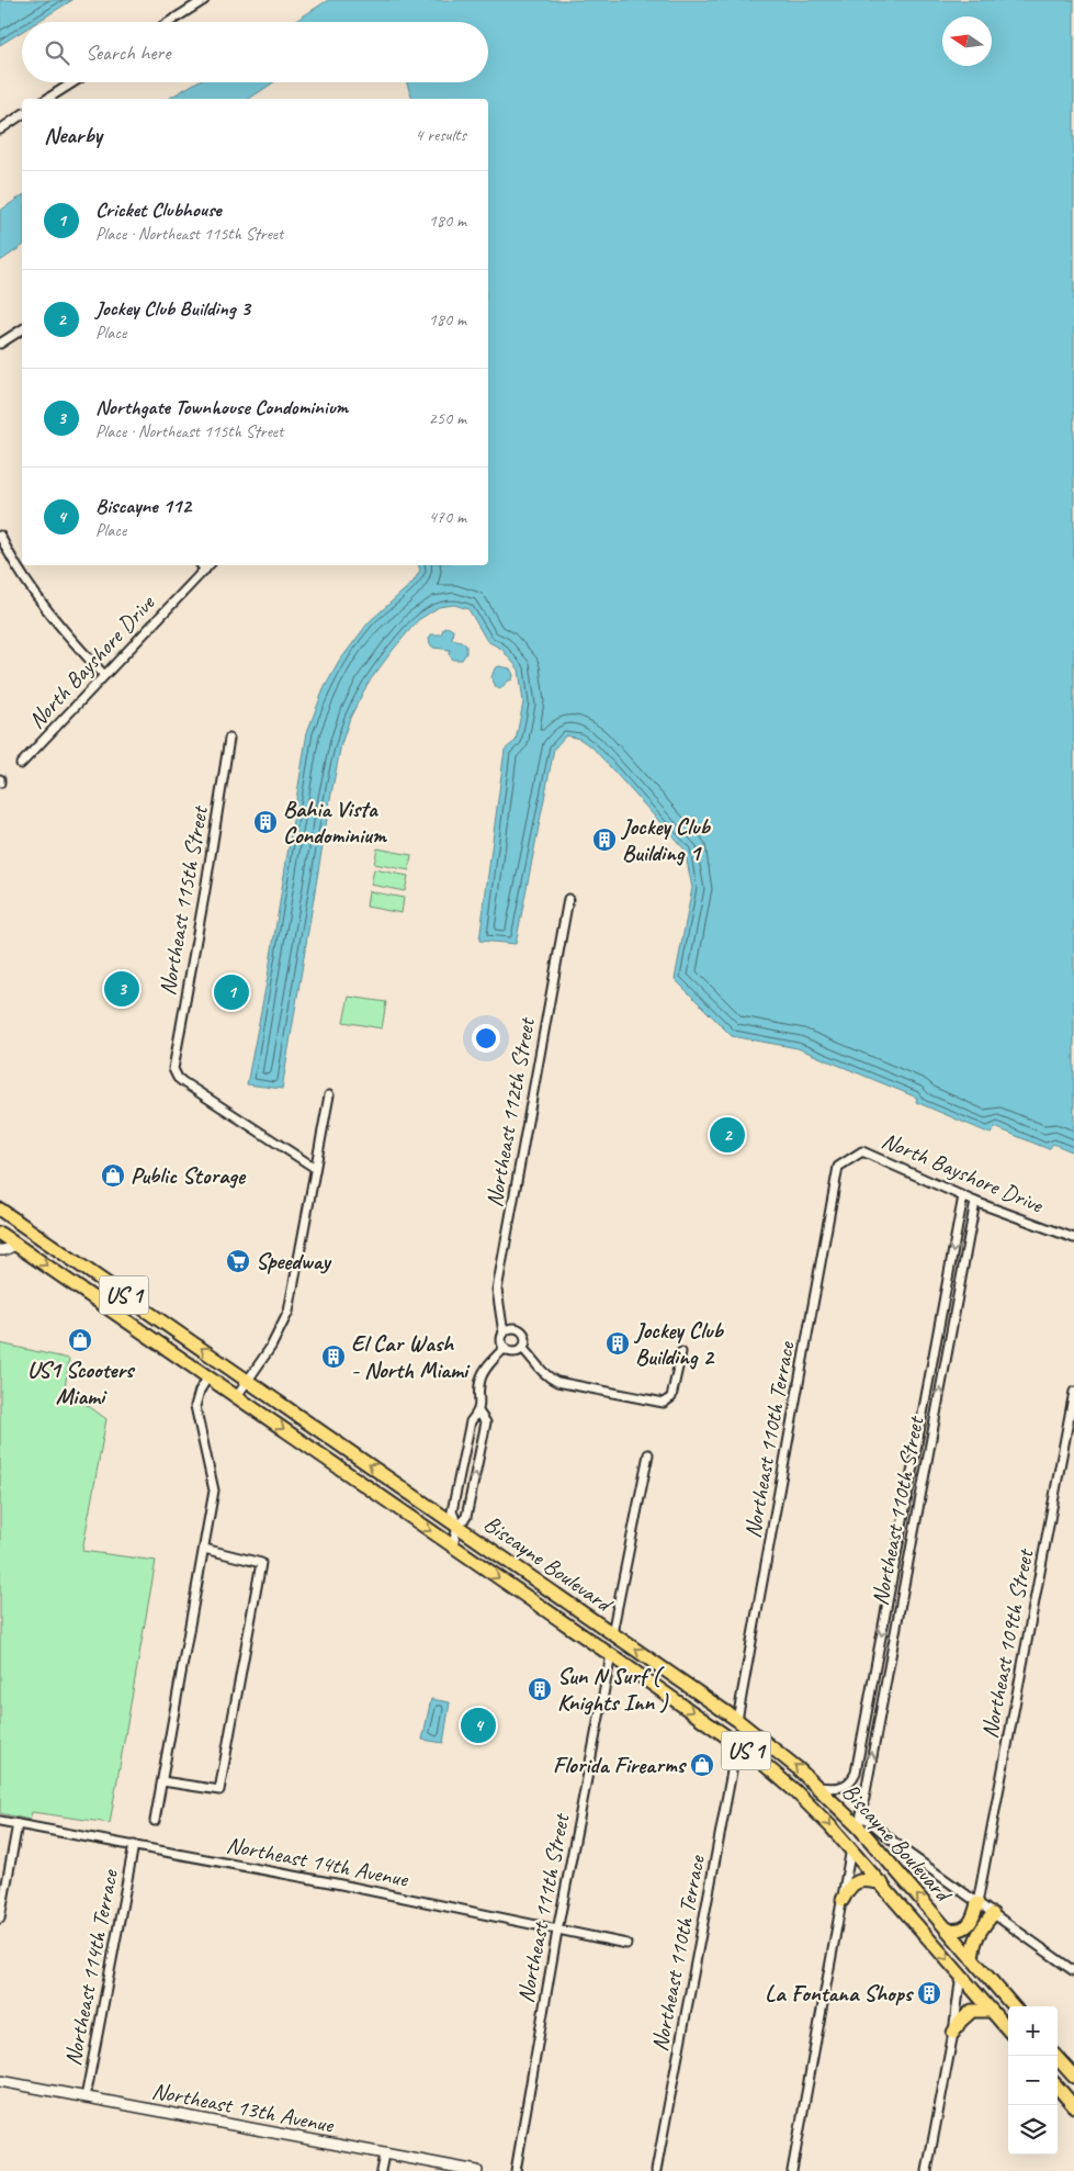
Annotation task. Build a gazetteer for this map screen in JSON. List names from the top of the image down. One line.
{"streets":{"main road":["US 1","Biscayne Boulevard"],"street":["North Bayshore Drive","Northeast 115th Street","Northeast 112th Street","Northeast 110th Terrace","Northeast 110th Street","Northeast 109th Street","Northeast 14th Avenue","Northeast 111th Street","Northeast 114th Terrace","Northeast 13th Avenue"]},"crossings":[["North Bayshore Drive","Northeast 110th Terrace"],["North Bayshore Drive","Northeast 110th Street"],["Northeast 110th Terrace","Biscayne Boulevard"],["Northeast 110th Street","Biscayne Boulevard"],["Biscayne Boulevard","Northeast 111th Street"],["Northeast 14th Avenue","Northeast 111th Street"],["Northeast 14th Avenue","Northeast 114th Terrace"],["Northeast 114th Terrace","Northeast 13th Avenue"]],"places":{"building":["Bahia Vista Condominium","Jockey Club Building 1","Jockey Club Building 2","El Car Wash - North Miami","Sun N Surf ( Knights Inn )","La Fontana Shops"],"shop":["Public Storage","US1 Scooters Miami","Florida Firearms"],"supermarket":["Speedway"]},"north":"left","page":{"search":"Search here","heading":["Nearby","4 results"],"list":[{"mark":"1","name":"Cricket Clubhouse","note":"Place · Northeast 115th Street","value":"180 m"},{"mark":"2","name":"Jockey Club Building 3","note":"Place","value":"180 m"},{"mark":"3","name":"Northgate Townhouse Condominium","note":"Place · Northeast 115th Street","value":"250 m"},{"mark":"4","name":"Biscayne 112","note":"Place","value":"470 m"}],"pins":["3","1","2","4"],"map_buttons":["+","−"]}}
